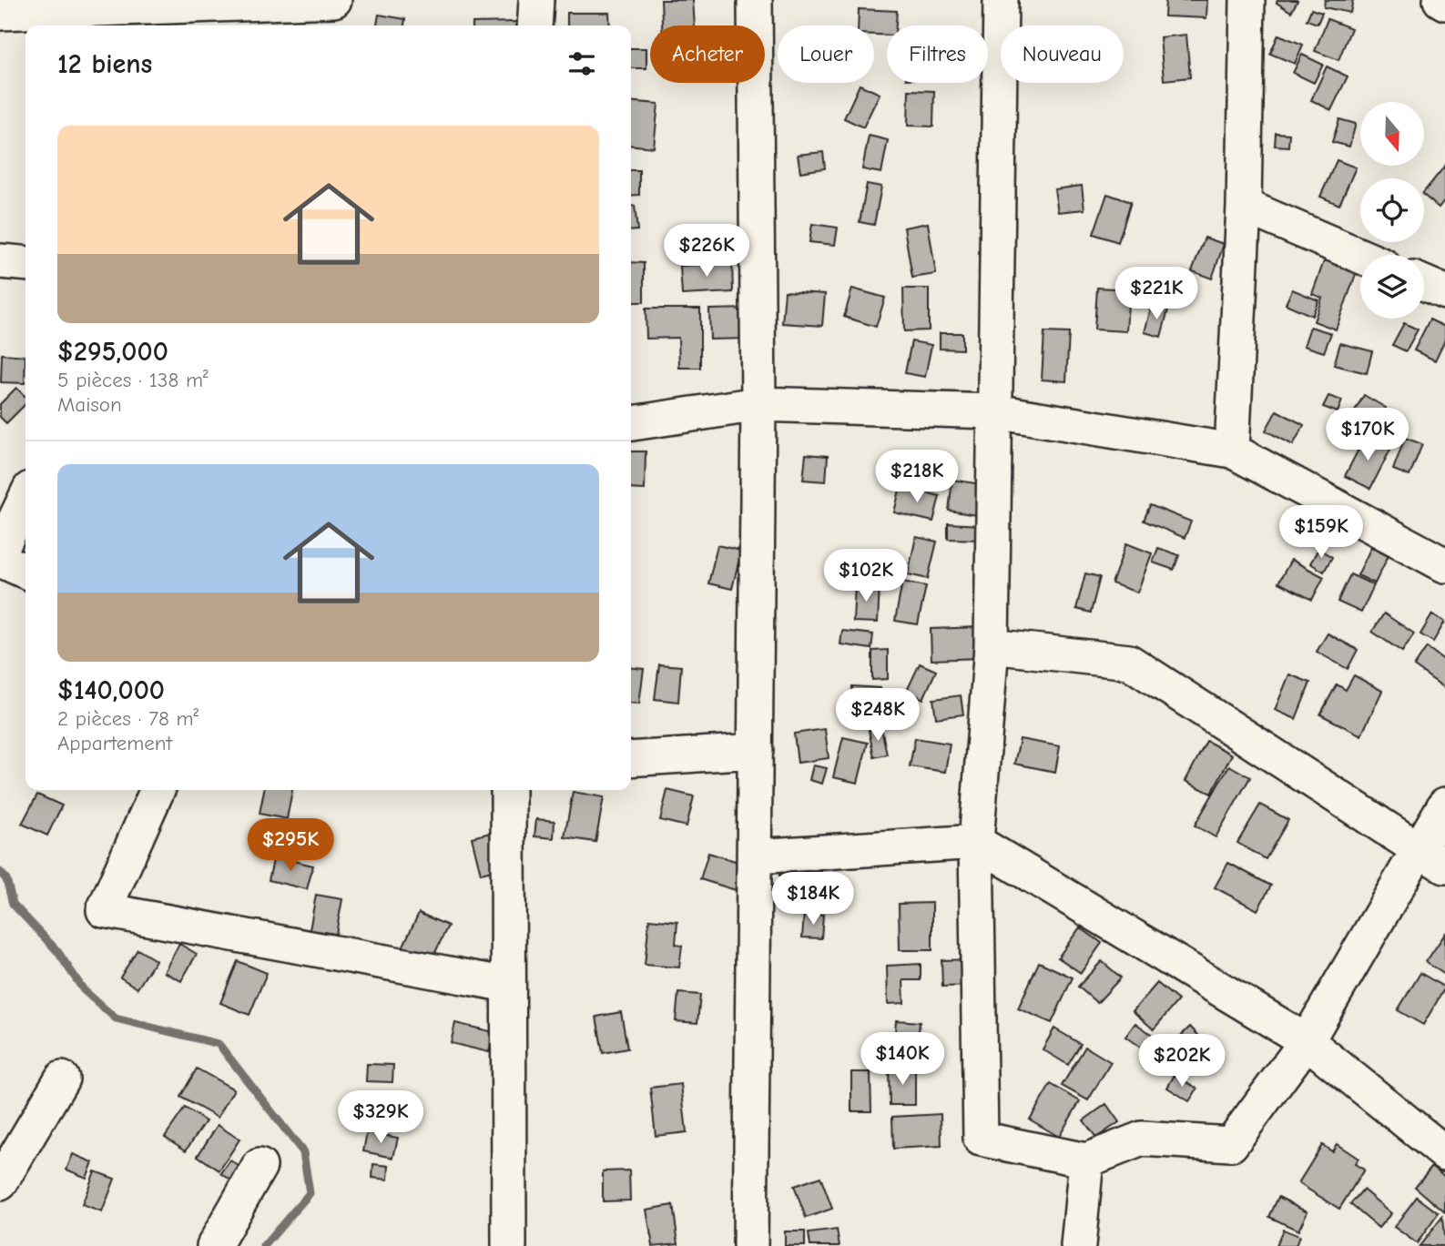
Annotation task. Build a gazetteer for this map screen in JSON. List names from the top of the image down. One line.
{"north":"bottom","page":{"chip":["Acheter","Louer","Filtres","Nouveau"],"heading":"12 biens","list":[{"name":"$295,000","note":"5 pièces · 138 m² · Maison"},{"name":"$140,000","note":"2 pièces · 78 m² · Appartement"}],"price":["$226K","$221K","$170K","$218K","$159K","$102K","$248K","$295K","$184K","$140K","$202K","$329K"]}}
